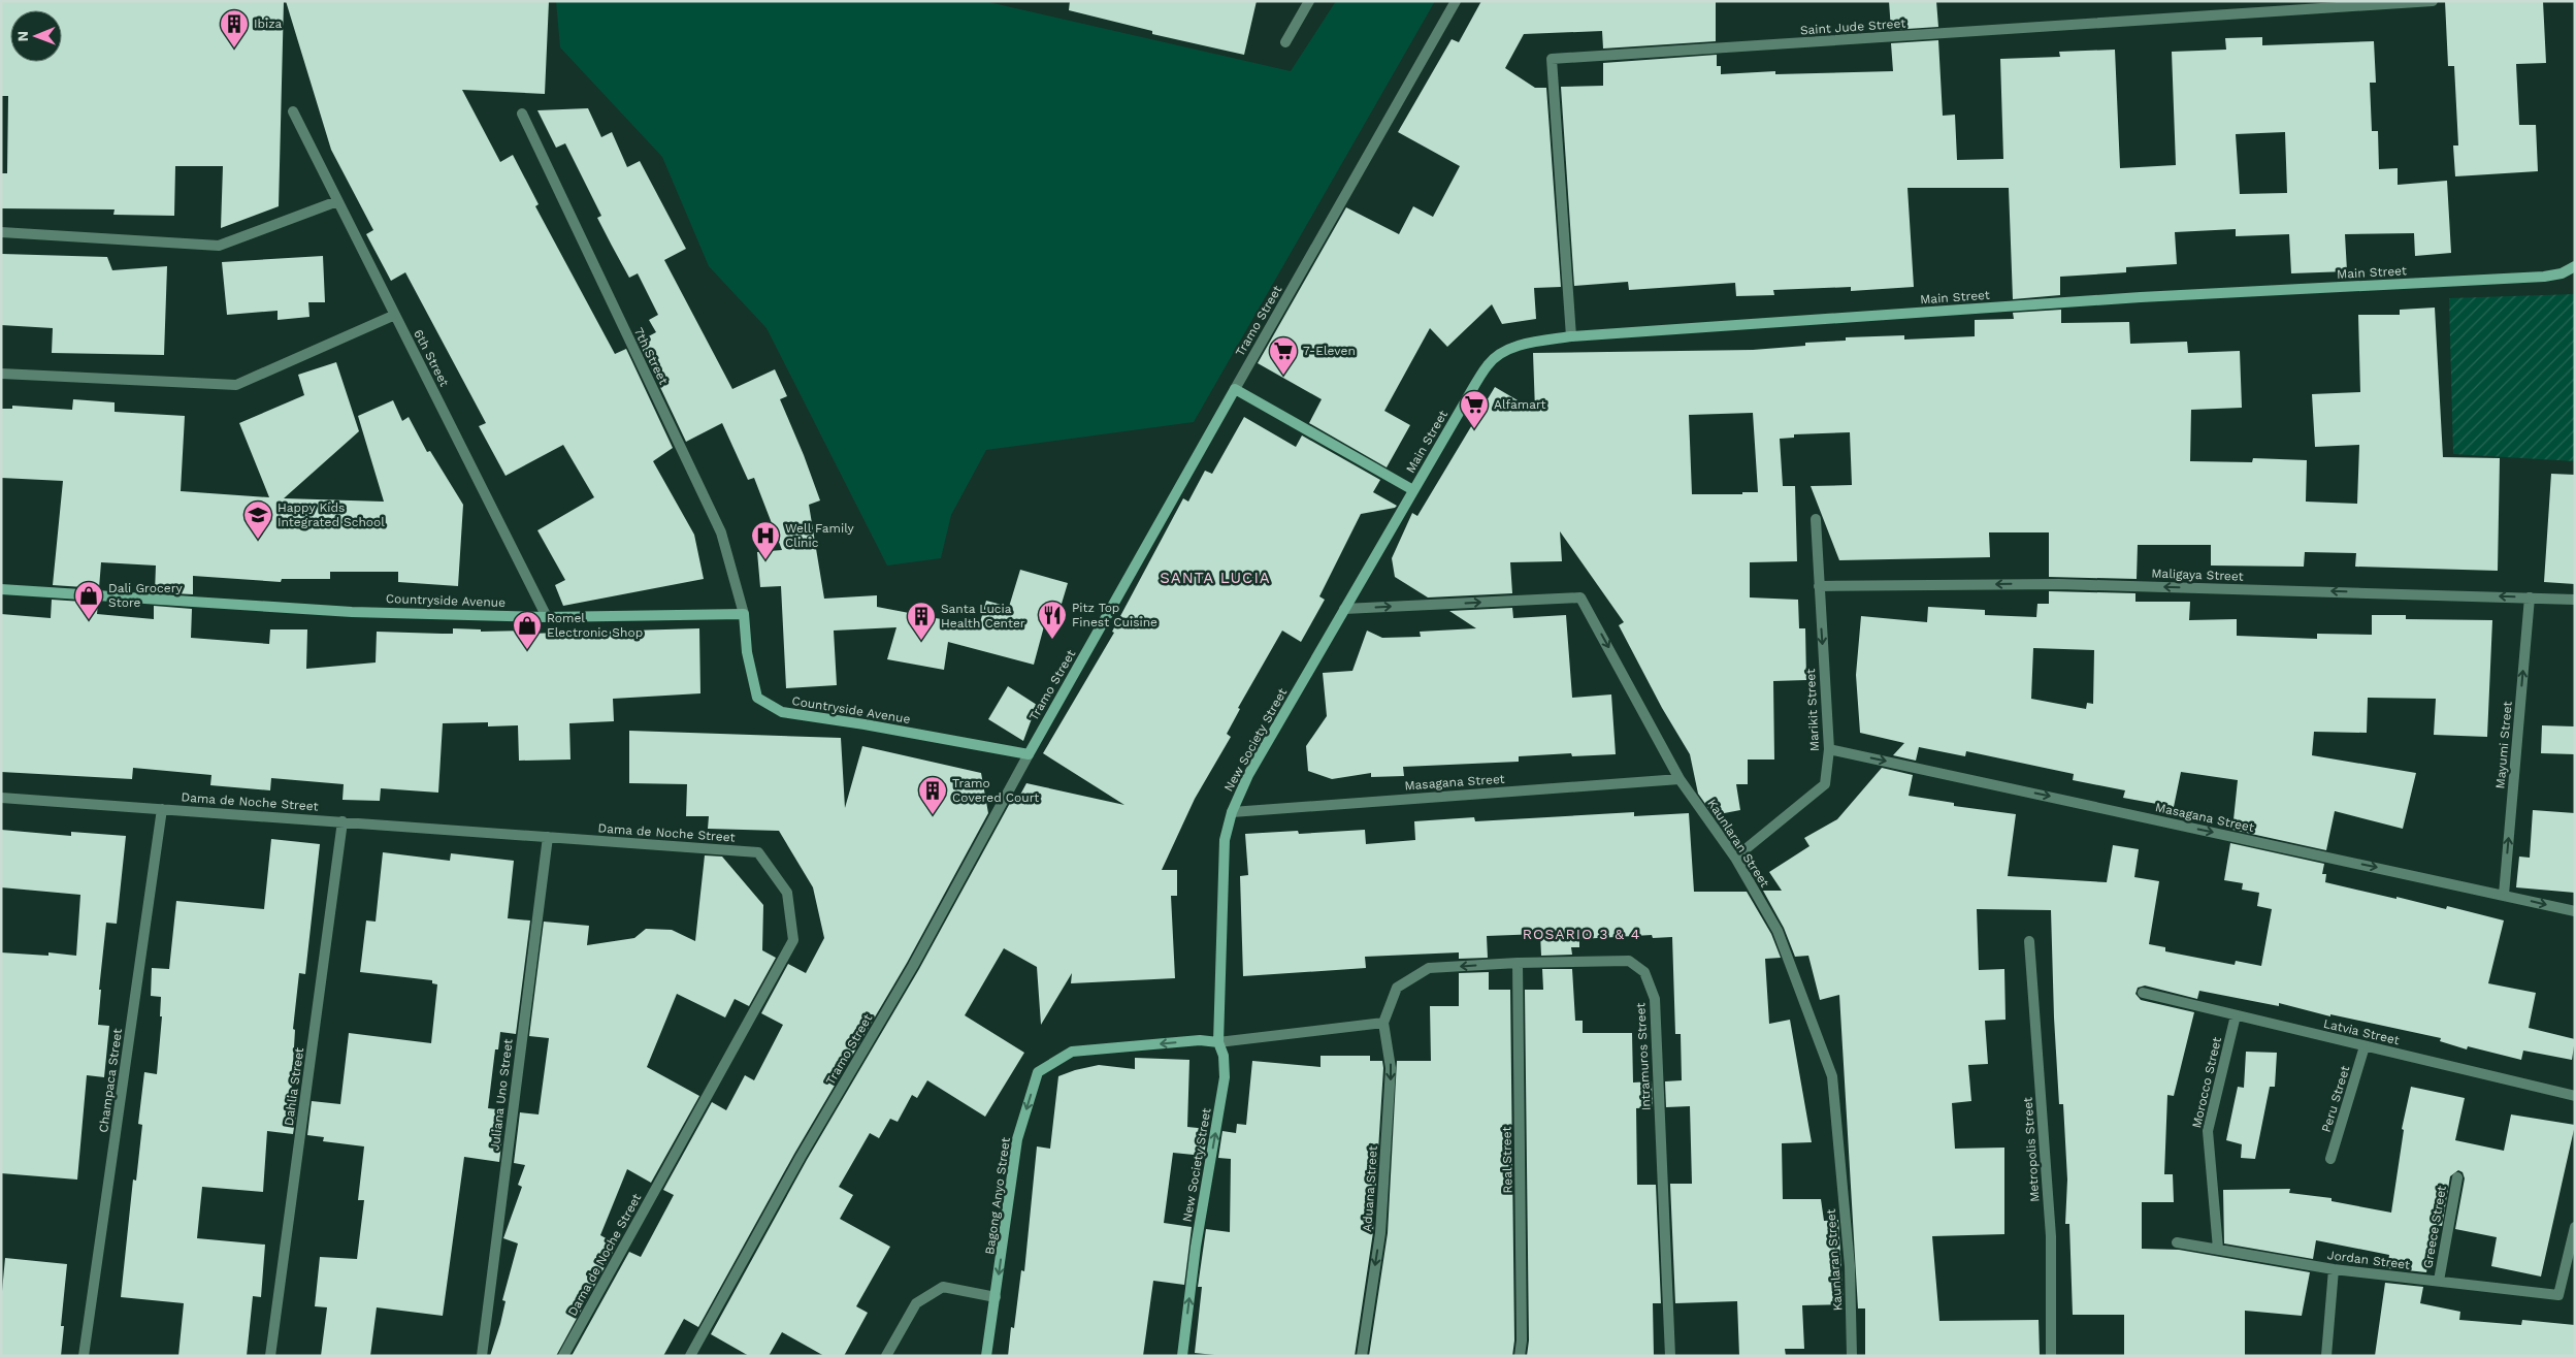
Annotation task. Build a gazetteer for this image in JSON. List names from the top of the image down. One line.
{"streets":{"street":["Saint Jude Street","Main Street","Tramo Street","7th Street","6th Street","Maligaya Street","Countryside Avenue","Marikit Street","New Society Street","Mayumi Street","Masagana Street","Dama de Noche Street","Kaunlaran Street","Latvia Street","Intramuros Street","Champaca Street","Morocco Street","Dahlia Street","Juliana Uno Street","Peru Street","Metropolis Street","Real Street","Aduana Street","Bagong Anyo Street","Greece Street","Jordan Street"]},"crossings":[["Saint Jude Street","Main Street"],["Main Street","New Society Street"],["Tramo Street","Countryside Avenue"],["7th Street","Countryside Avenue"],["6th Street","Countryside Avenue"],["Maligaya Street","Marikit Street"],["Maligaya Street","Mayumi Street"],["Marikit Street","Masagana Street"],["Marikit Street","Kaunlaran Street"],["New Society Street","Masagana Street"],["New Society Street","Kaunlaran Street"],["New Society Street","Bagong Anyo Street"],["Mayumi Street","Masagana Street"],["Masagana Street","Kaunlaran Street"],["Dama de Noche Street","Champaca Street"],["Dama de Noche Street","Dahlia Street"],["Dama de Noche Street","Juliana Uno Street"],["Latvia Street","Morocco Street"],["Latvia Street","Peru Street"],["Intramuros Street","Real Street"],["Intramuros Street","Aduana Street"],["Morocco Street","Jordan Street"],["Greece Street","Jordan Street"]],"one_way":["Maligaya Street","Marikit Street","Mayumi Street","Masagana Street","Kaunlaran Street","Aduana Street","Bagong Anyo Street"],"districts":["SANTA LUCIA","ROSARIO 3 & 4"],"places":{"building":["Ibiza","Santa Lucia Health Center","Tramo Covered Court"],"supermarket":["7-Eleven","Alfamart"],"school or university":["Happy Kids Integrated School"],"hospital":["Well Family Clinic"],"shop":["Dali Grocery Store","Romel Electronic Shop"],"restaurant":["Pitz Top Finest Cuisine"]},"north":"left"}
